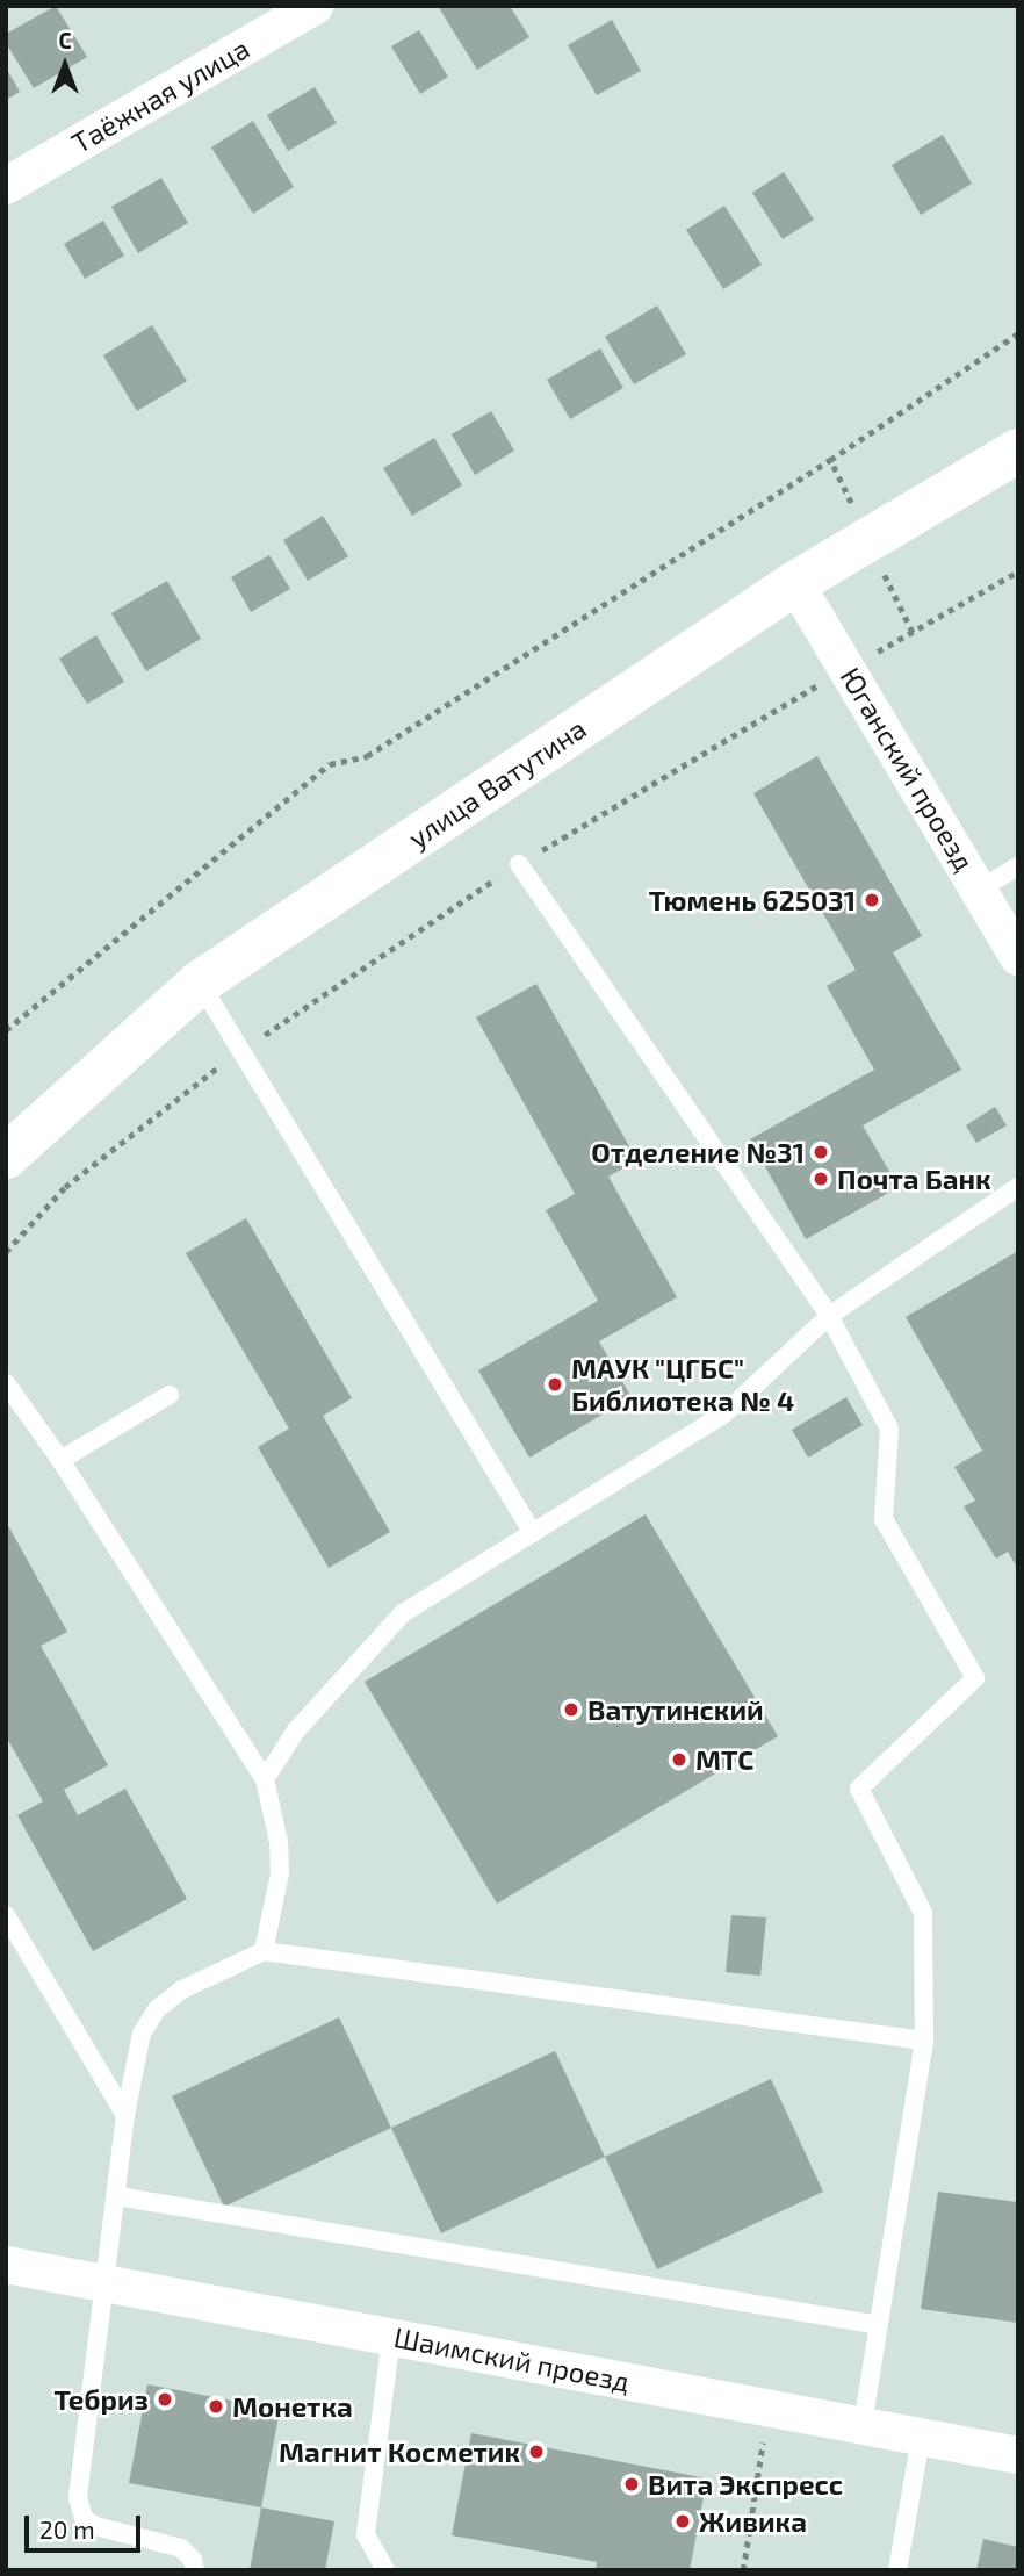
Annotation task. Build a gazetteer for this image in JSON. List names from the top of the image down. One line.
{"streets":{"main road":["улица Ватутина"],"street":["Таёжная улица","Юганский проезд","Шаимский проезд"]},"crossings":[["Юганский проезд","улица Ватутина"]],"places":["Тюмень 625031","Отделение №31","Почта Банк","МАУК \"ЦГБС\" Библиотека № 4","Ватутинский","МТС","Тебриз","Монетка","Магнит Косметик","Вита Экспресс","Живика"],"scale_bar":"20 m","north":"top"}
